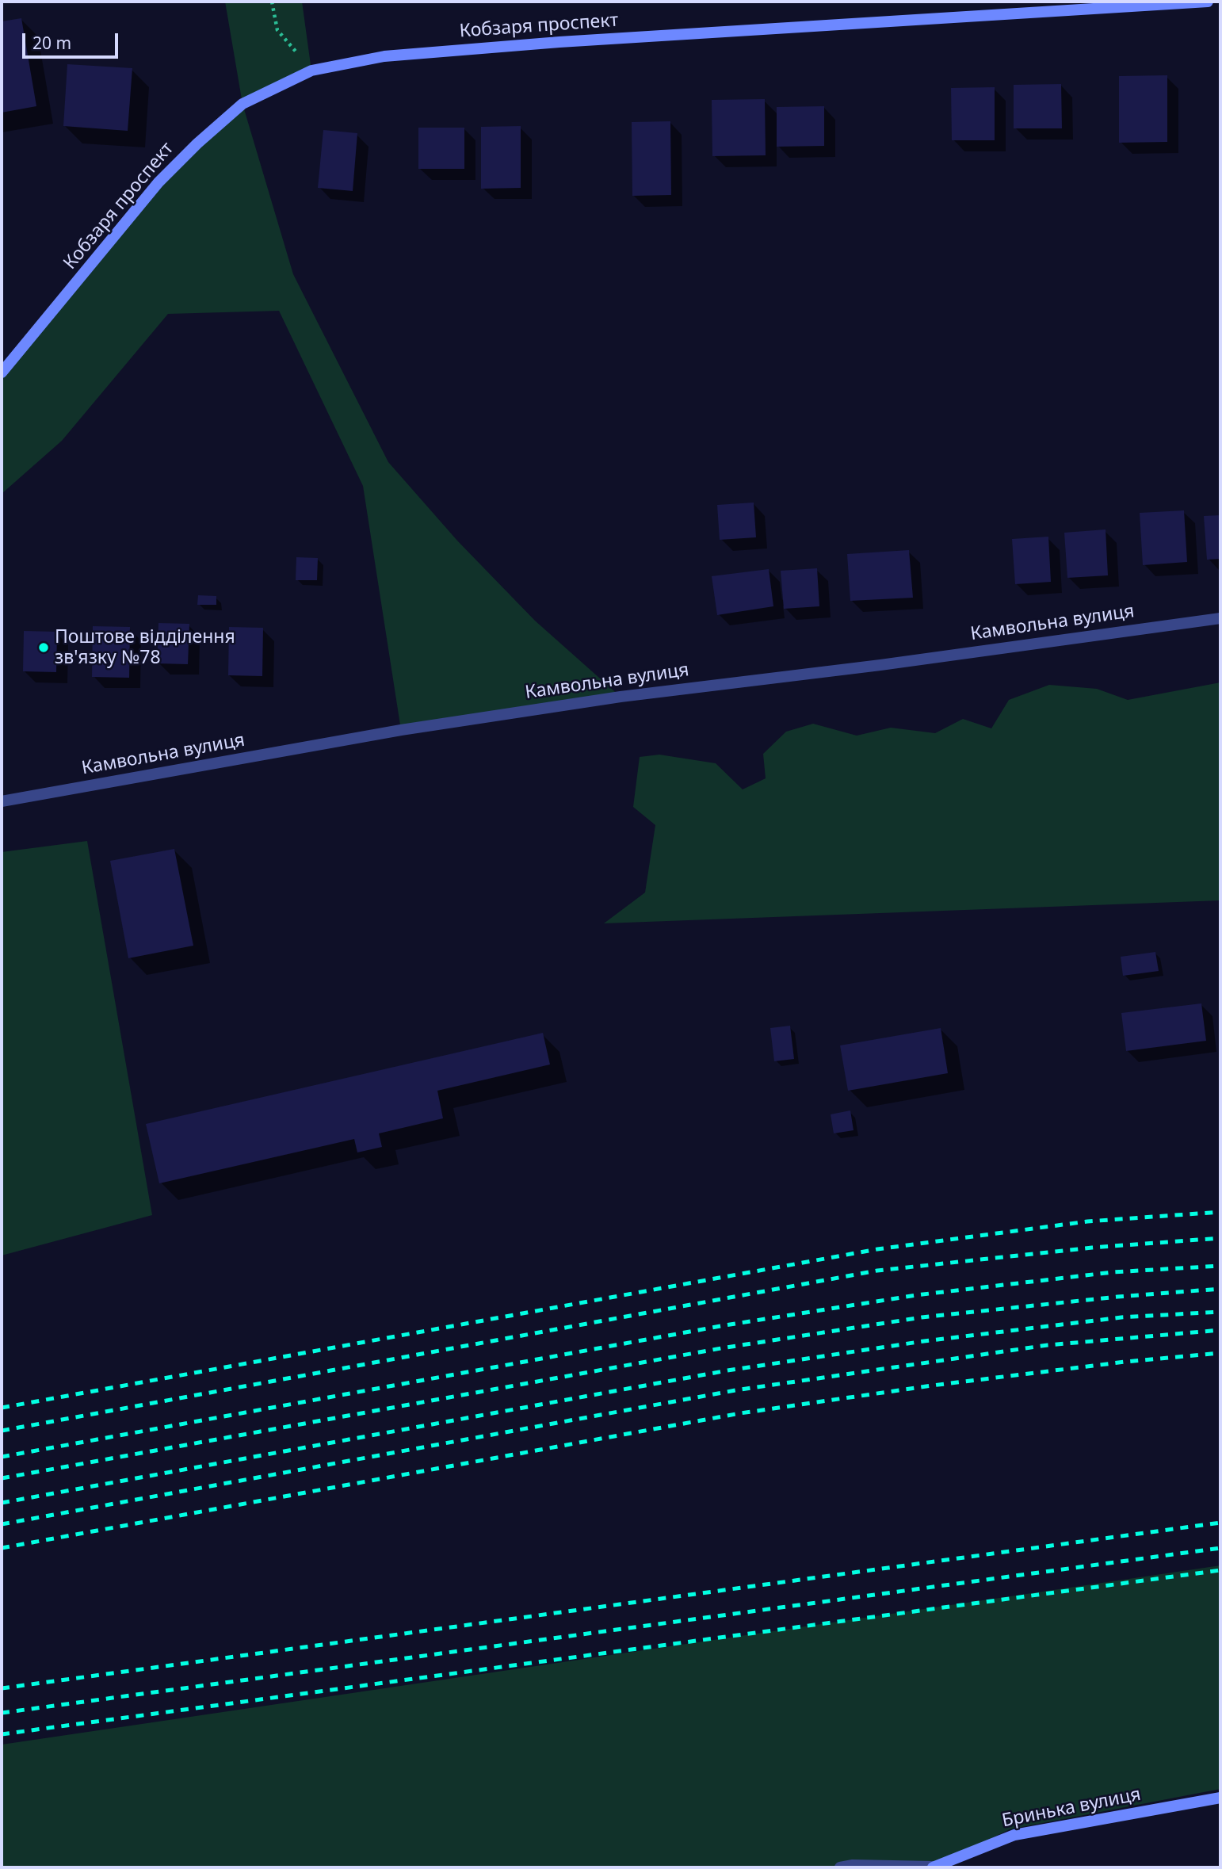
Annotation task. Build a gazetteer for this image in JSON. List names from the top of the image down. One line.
{"streets":{"main road":["Кобзаря проспект","Бринька вулиця"],"street":["Камвольна вулиця"]},"places":["Поштове відділення зв'язку №78"],"scale_bar":"20 m"}
